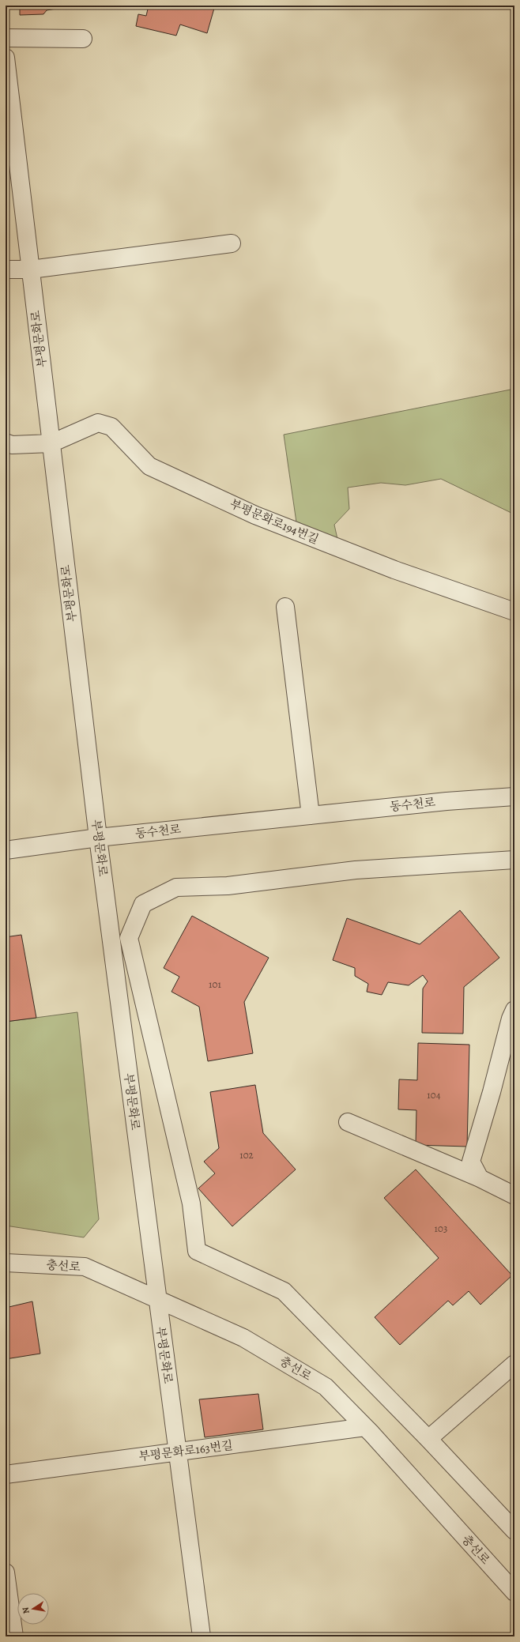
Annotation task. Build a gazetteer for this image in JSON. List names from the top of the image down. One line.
{"streets":{"street":["부평문화로","부평문화로194번길","동수천로","충선로","부평문화로163번길"]},"crossings":[["부평문화로","부평문화로194번길"],["부평문화로","동수천로"],["부평문화로","충선로"],["부평문화로","부평문화로163번길"],["충선로","부평문화로163번길"]],"house_numbers":["101","104","102","103"],"north":"left"}
